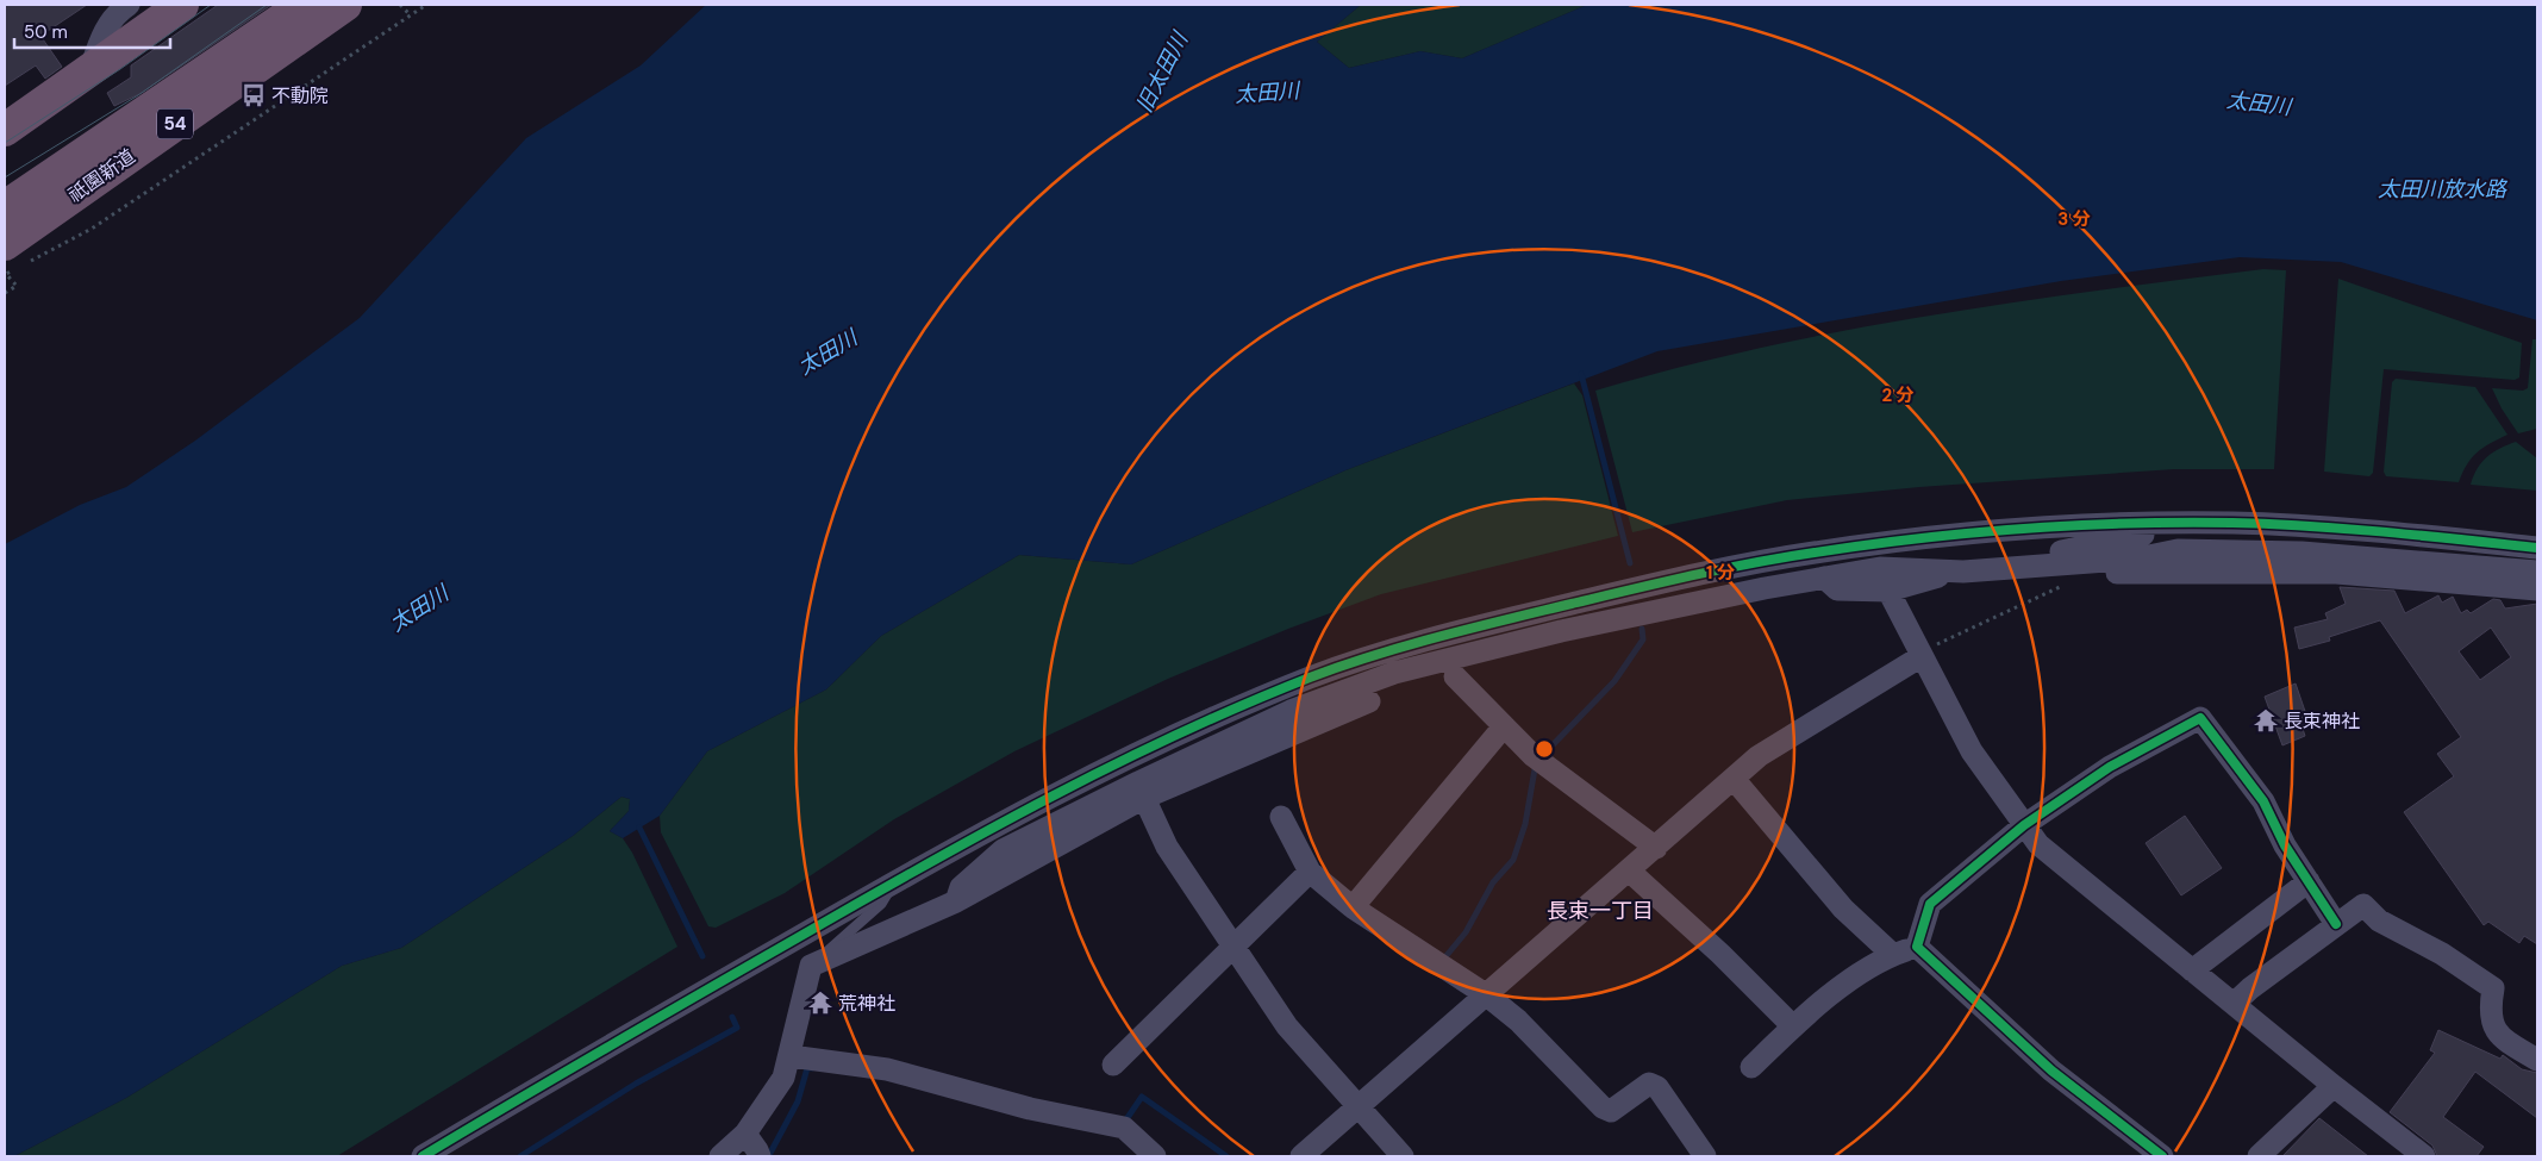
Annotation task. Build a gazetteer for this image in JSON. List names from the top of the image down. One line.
{"streets":{"highway":["54","祇園新道"]},"districts":["長束一丁目"],"water":["旧太田川","太田川","太田川放水路"],"places":{"bus stop":["不動院"],"temple":["長束神社","荒神社"]},"scale_bar":"50 m","rings":["3 分","2 分","1 分"]}
